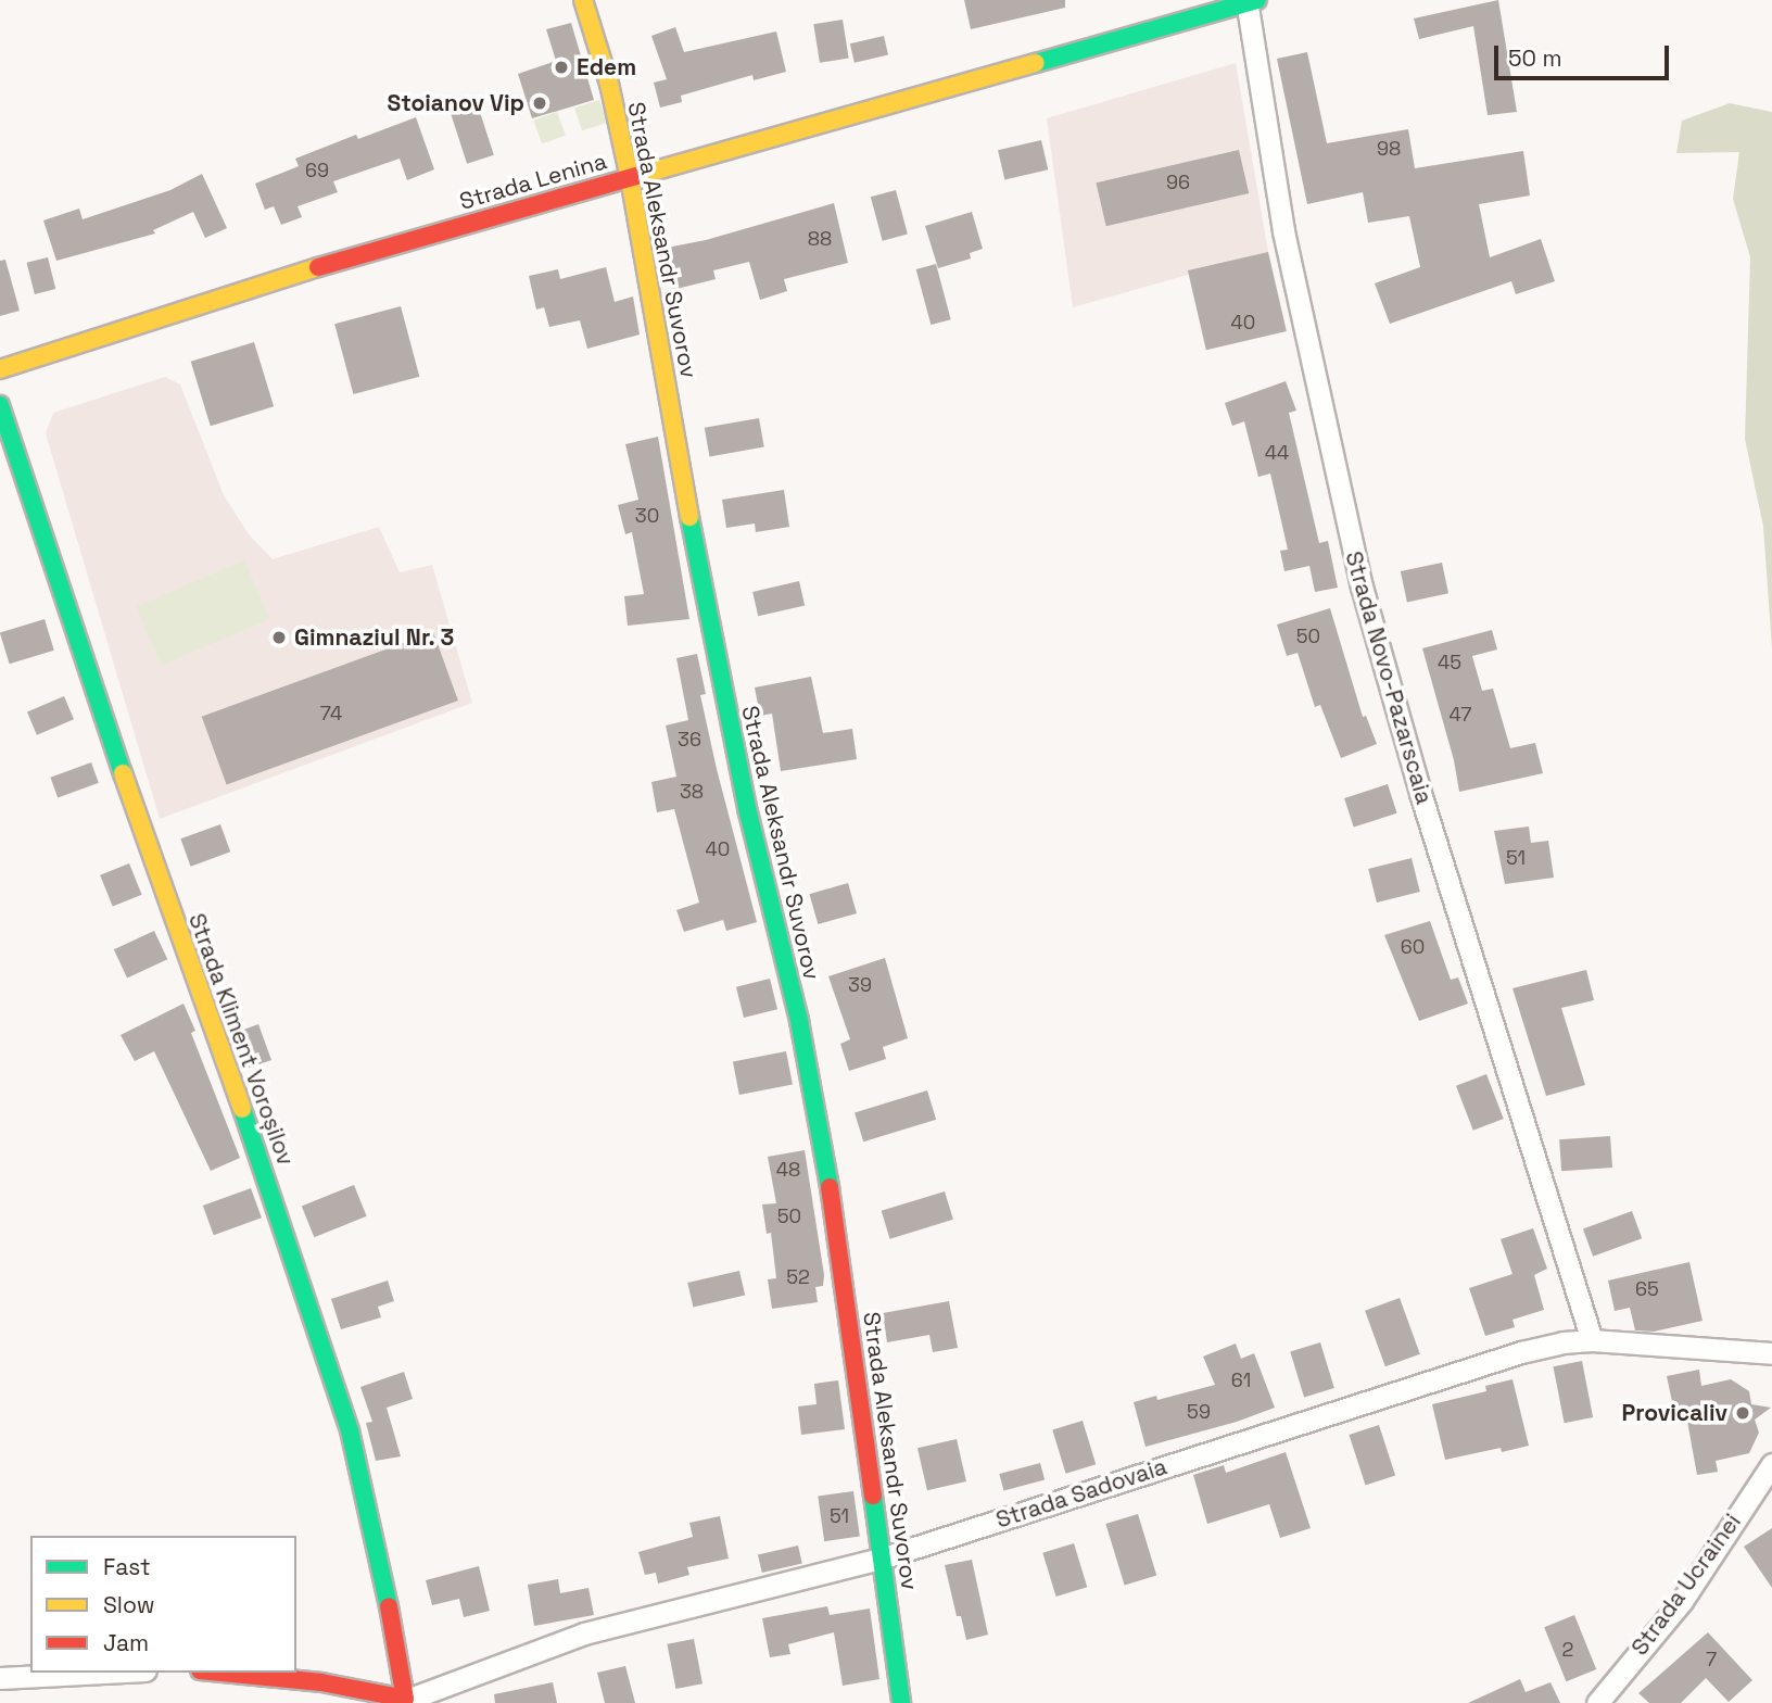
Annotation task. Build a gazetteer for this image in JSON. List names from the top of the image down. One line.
{"streets":{"street":["Strada Lenina","Strada Aleksandr Suvorov","Strada Novo-Pazarscaia","Strada Kliment Voroșilov","Strada Sadovaia","Strada Ucrainei"]},"crossings":[["Strada Lenina","Strada Aleksandr Suvorov"],["Strada Lenina","Strada Novo-Pazarscaia"],["Strada Aleksandr Suvorov","Strada Sadovaia"],["Strada Novo-Pazarscaia","Strada Sadovaia"],["Strada Kliment Voroșilov","Strada Sadovaia"]],"places":["Edem","Stoianov Vip","Gimnaziul Nr. 3","Provicaliv"],"house_numbers":["98","69","96","88","40","44","30","50","45","74","47","36","38","40","51","60","39","48","50","52","65","61","59","51","2","7"],"legend":["Fast","Slow","Jam"],"scale_bar":"50 m"}
